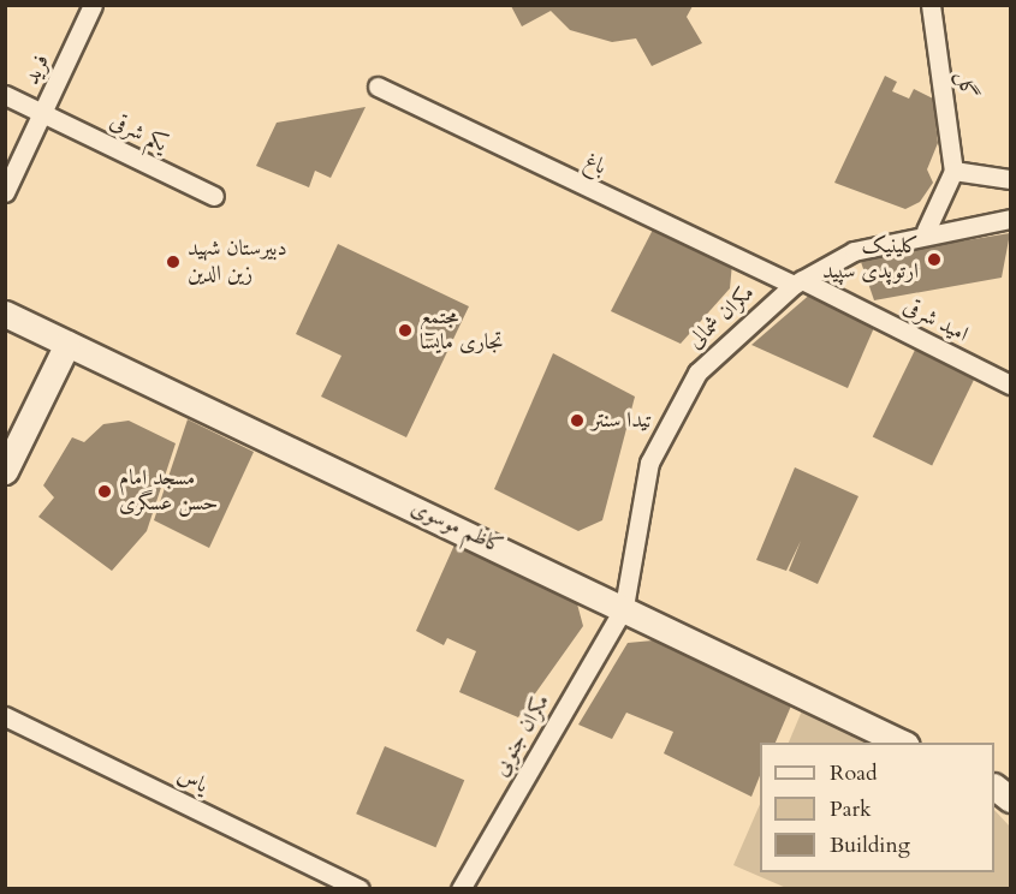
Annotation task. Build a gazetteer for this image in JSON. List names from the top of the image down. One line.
{"streets":{"main road":["کاظم موسوی"],"street":["فرید","گل","یکم شرقی","باغ","مکران شمالی","امید شرقی","مکران جنوبی","یاس"]},"crossings":[["فرید","یکم شرقی"],["باغ","مکران شمالی"],["باغ","امید شرقی"],["مکران شمالی","امید شرقی"],["مکران شمالی","کاظم موسوی"],["مکران شمالی","مکران جنوبی"],["کاظم موسوی","مکران جنوبی"]],"places":["کلینیک ارتوپدی سپید","دبیرستان شهید زین الدین","مجتمع تجاری مايسا","تیدا سنتر","مسجد امام حسن عسگری"],"legend":["Road","Park","Building"]}
